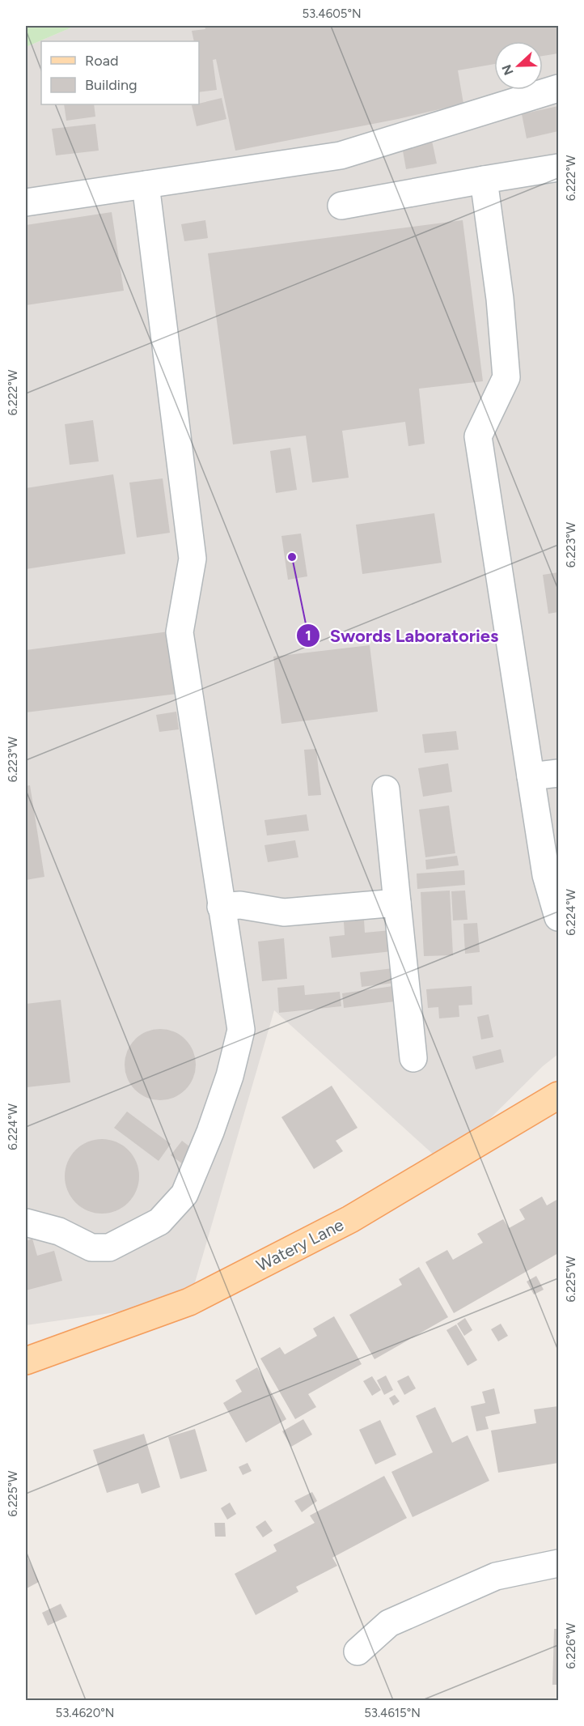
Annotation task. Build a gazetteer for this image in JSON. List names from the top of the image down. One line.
{"streets":{"main road":["Watery Lane"]},"places":["Swords Laboratories"],"legend":["Road","Building"],"north":"left","coordinates":["53.4605°N","6.222°W","6.223°W","6.224°W","6.225°W","6.226°W","53.4620°N","53.4615°N"]}
